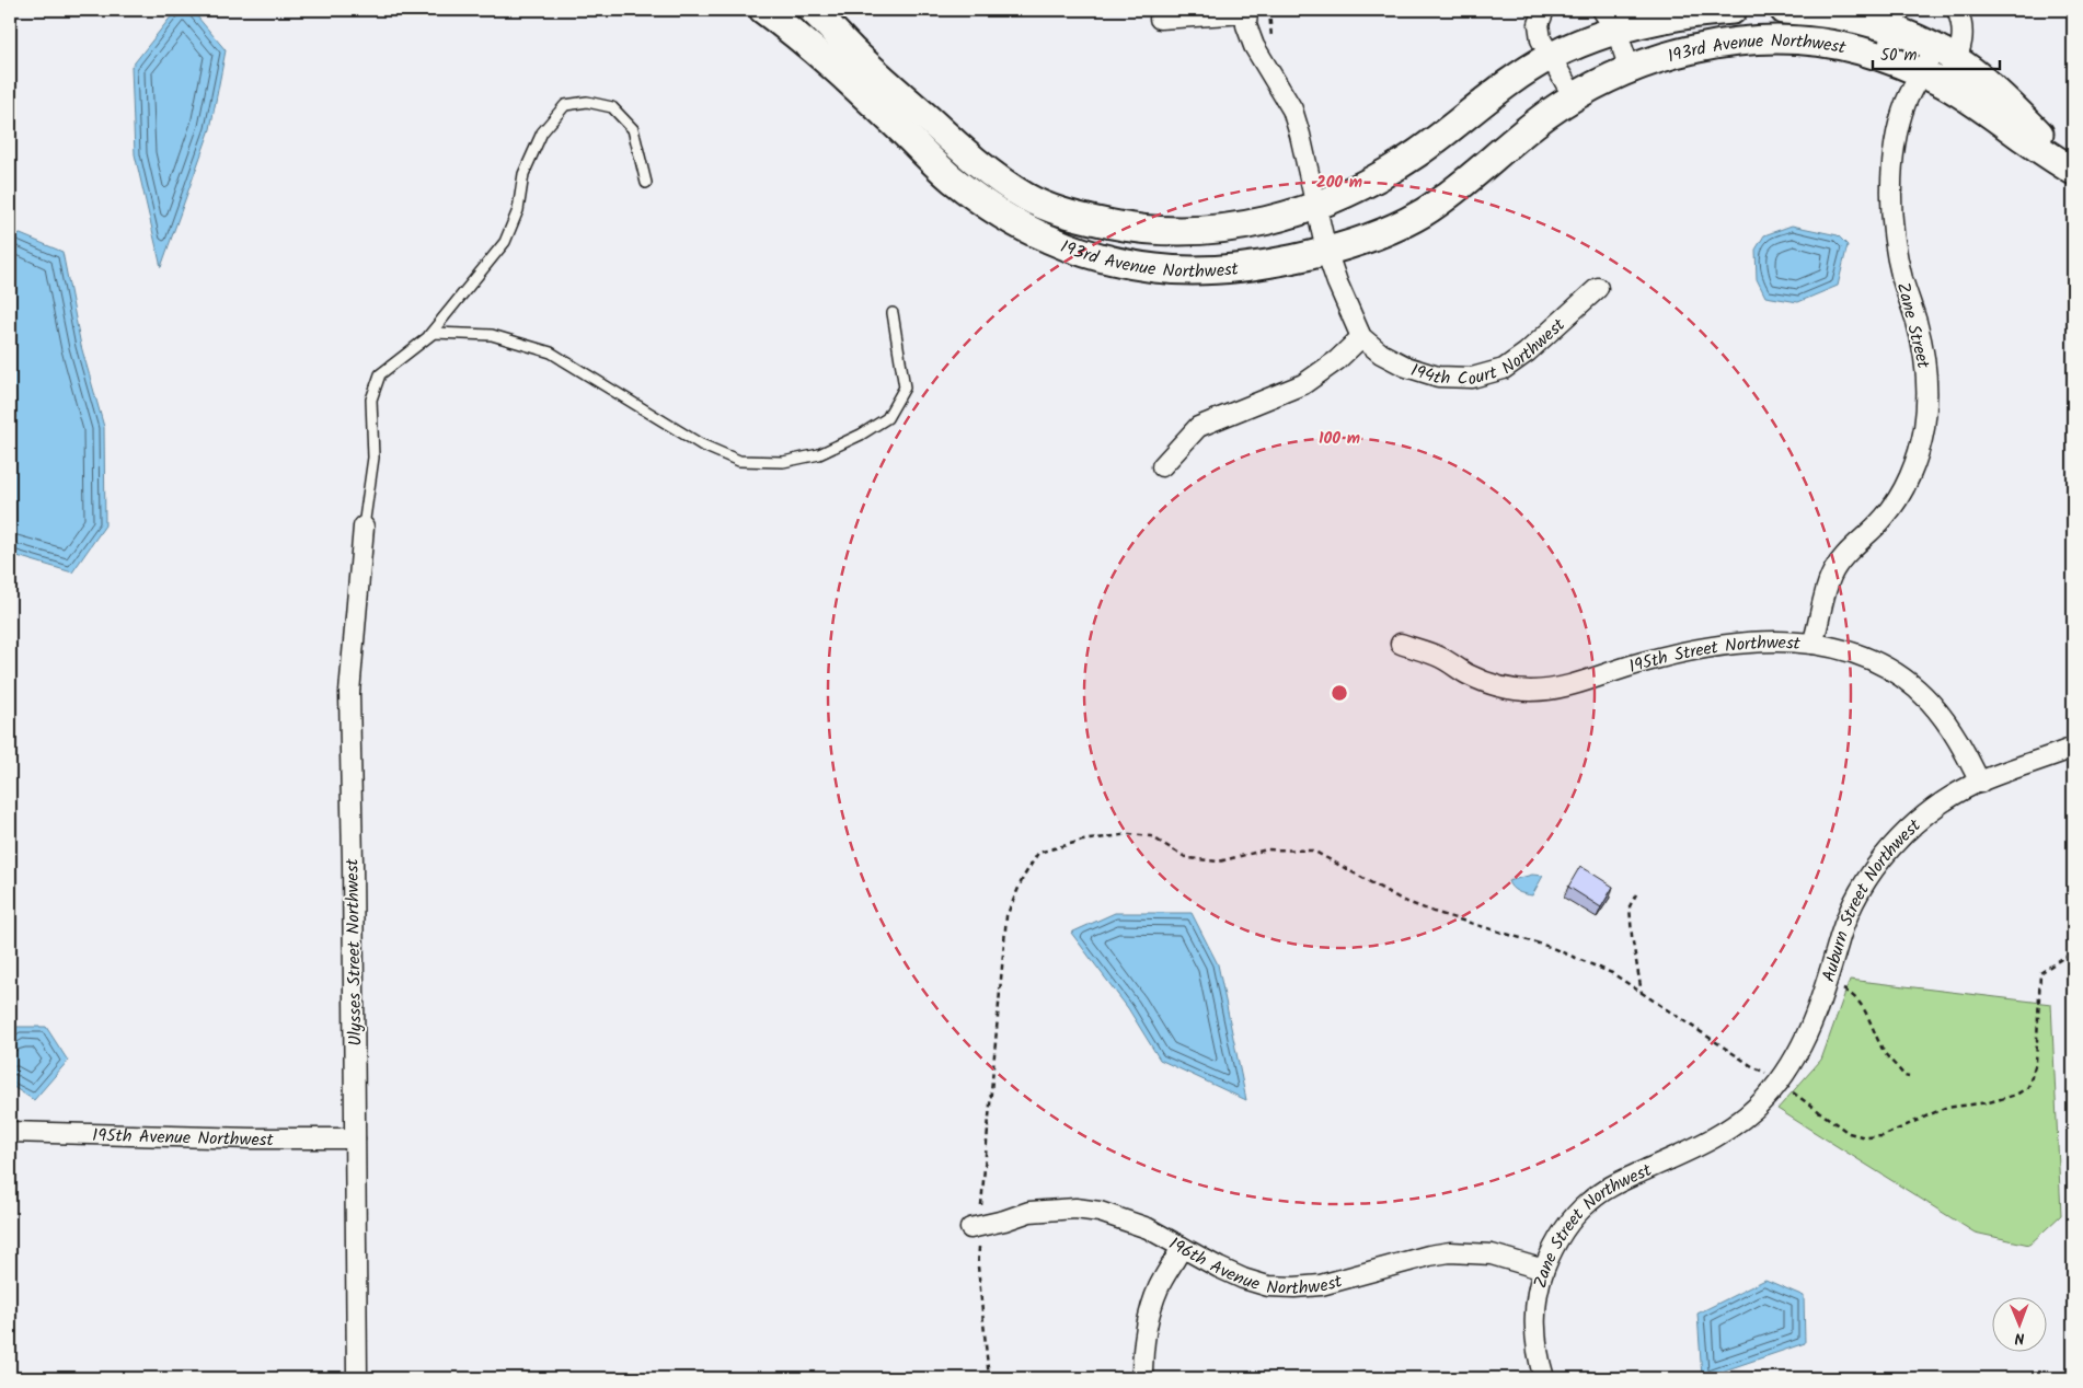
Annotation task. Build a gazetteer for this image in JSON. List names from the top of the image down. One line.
{"streets":{"street":["193rd Avenue Northwest","Zane Street","194th Court Northwest","195th Street Northwest","Auburn Street Northwest","Ulysses Street Northwest","195th Avenue Northwest","Zane Street Northwest","196th Avenue Northwest"]},"crossings":[["193rd Avenue Northwest","Zane Street"],["193rd Avenue Northwest","194th Court Northwest"],["Zane Street","195th Street Northwest"],["195th Street Northwest","Auburn Street Northwest"],["Auburn Street Northwest","Zane Street Northwest"],["Ulysses Street Northwest","195th Avenue Northwest"],["Zane Street Northwest","196th Avenue Northwest"]],"scale_bar":"50 m","north":"bottom","rings":["200 m","100 m"]}
